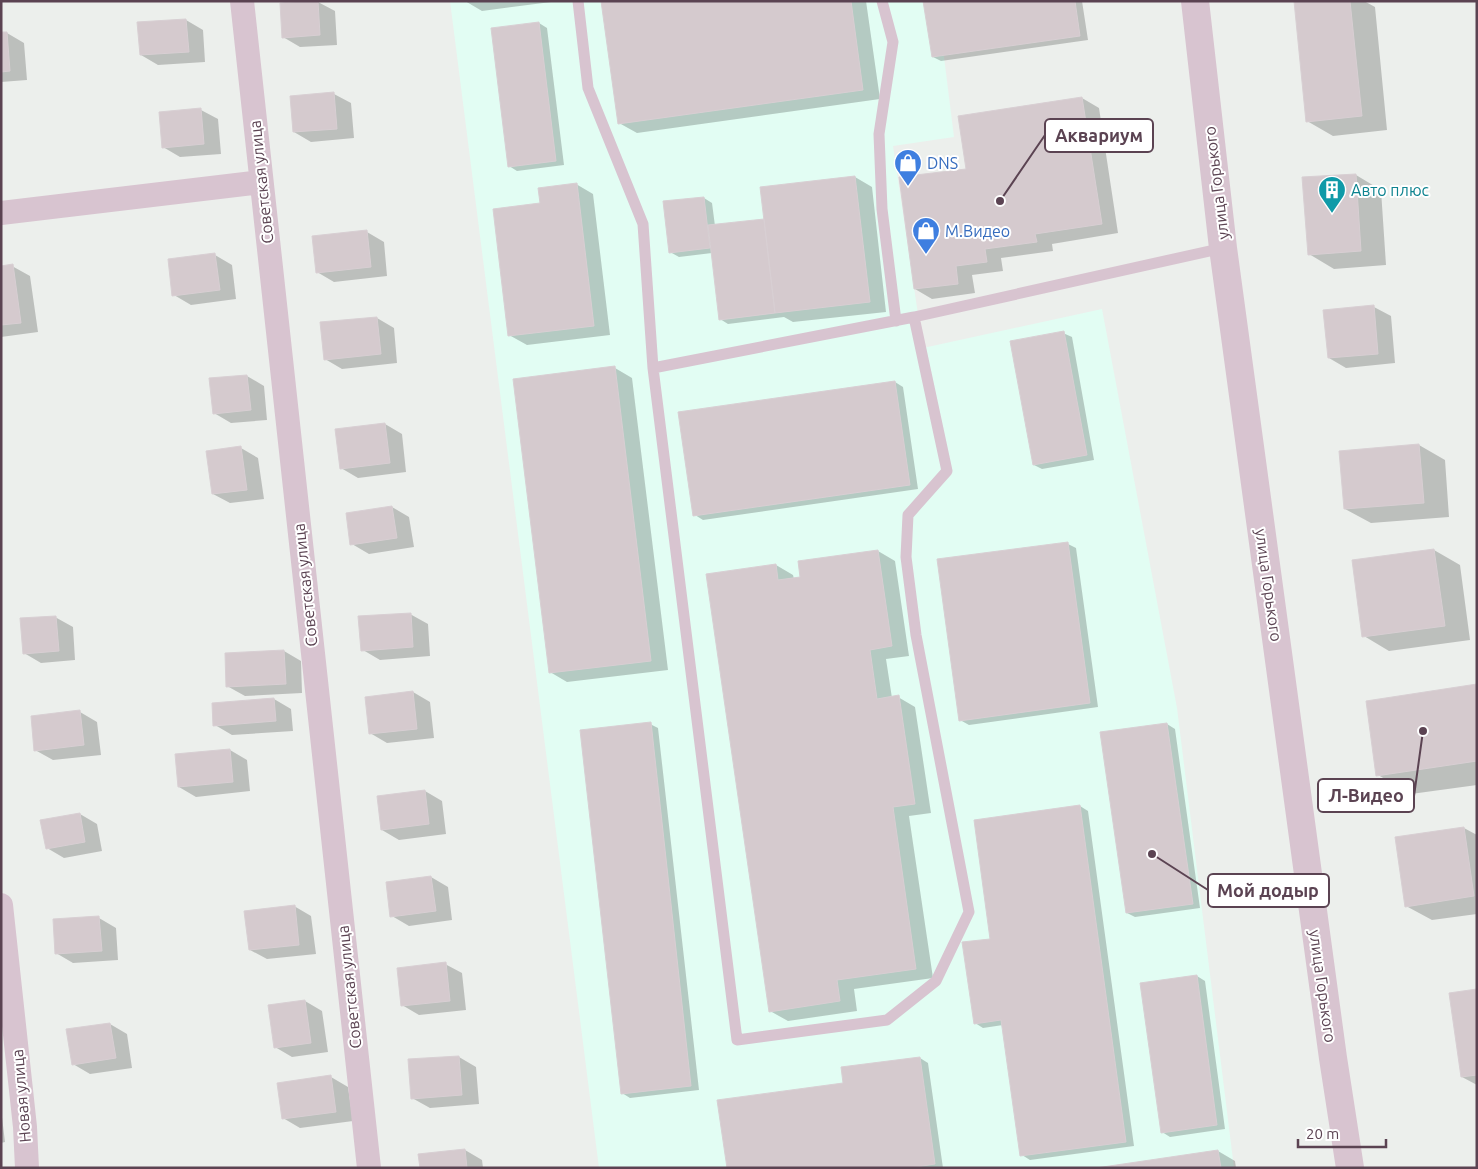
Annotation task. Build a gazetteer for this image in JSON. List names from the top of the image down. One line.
{"streets":{"street":["Советская улица","улица Горького","Новая улица"]},"places":{"shop":["DNS","М.Видео"],"other":["Аквариум","Л-Видео","Мой додыр"],"building":["Авто плюс"]},"scale_bar":"20 m"}
